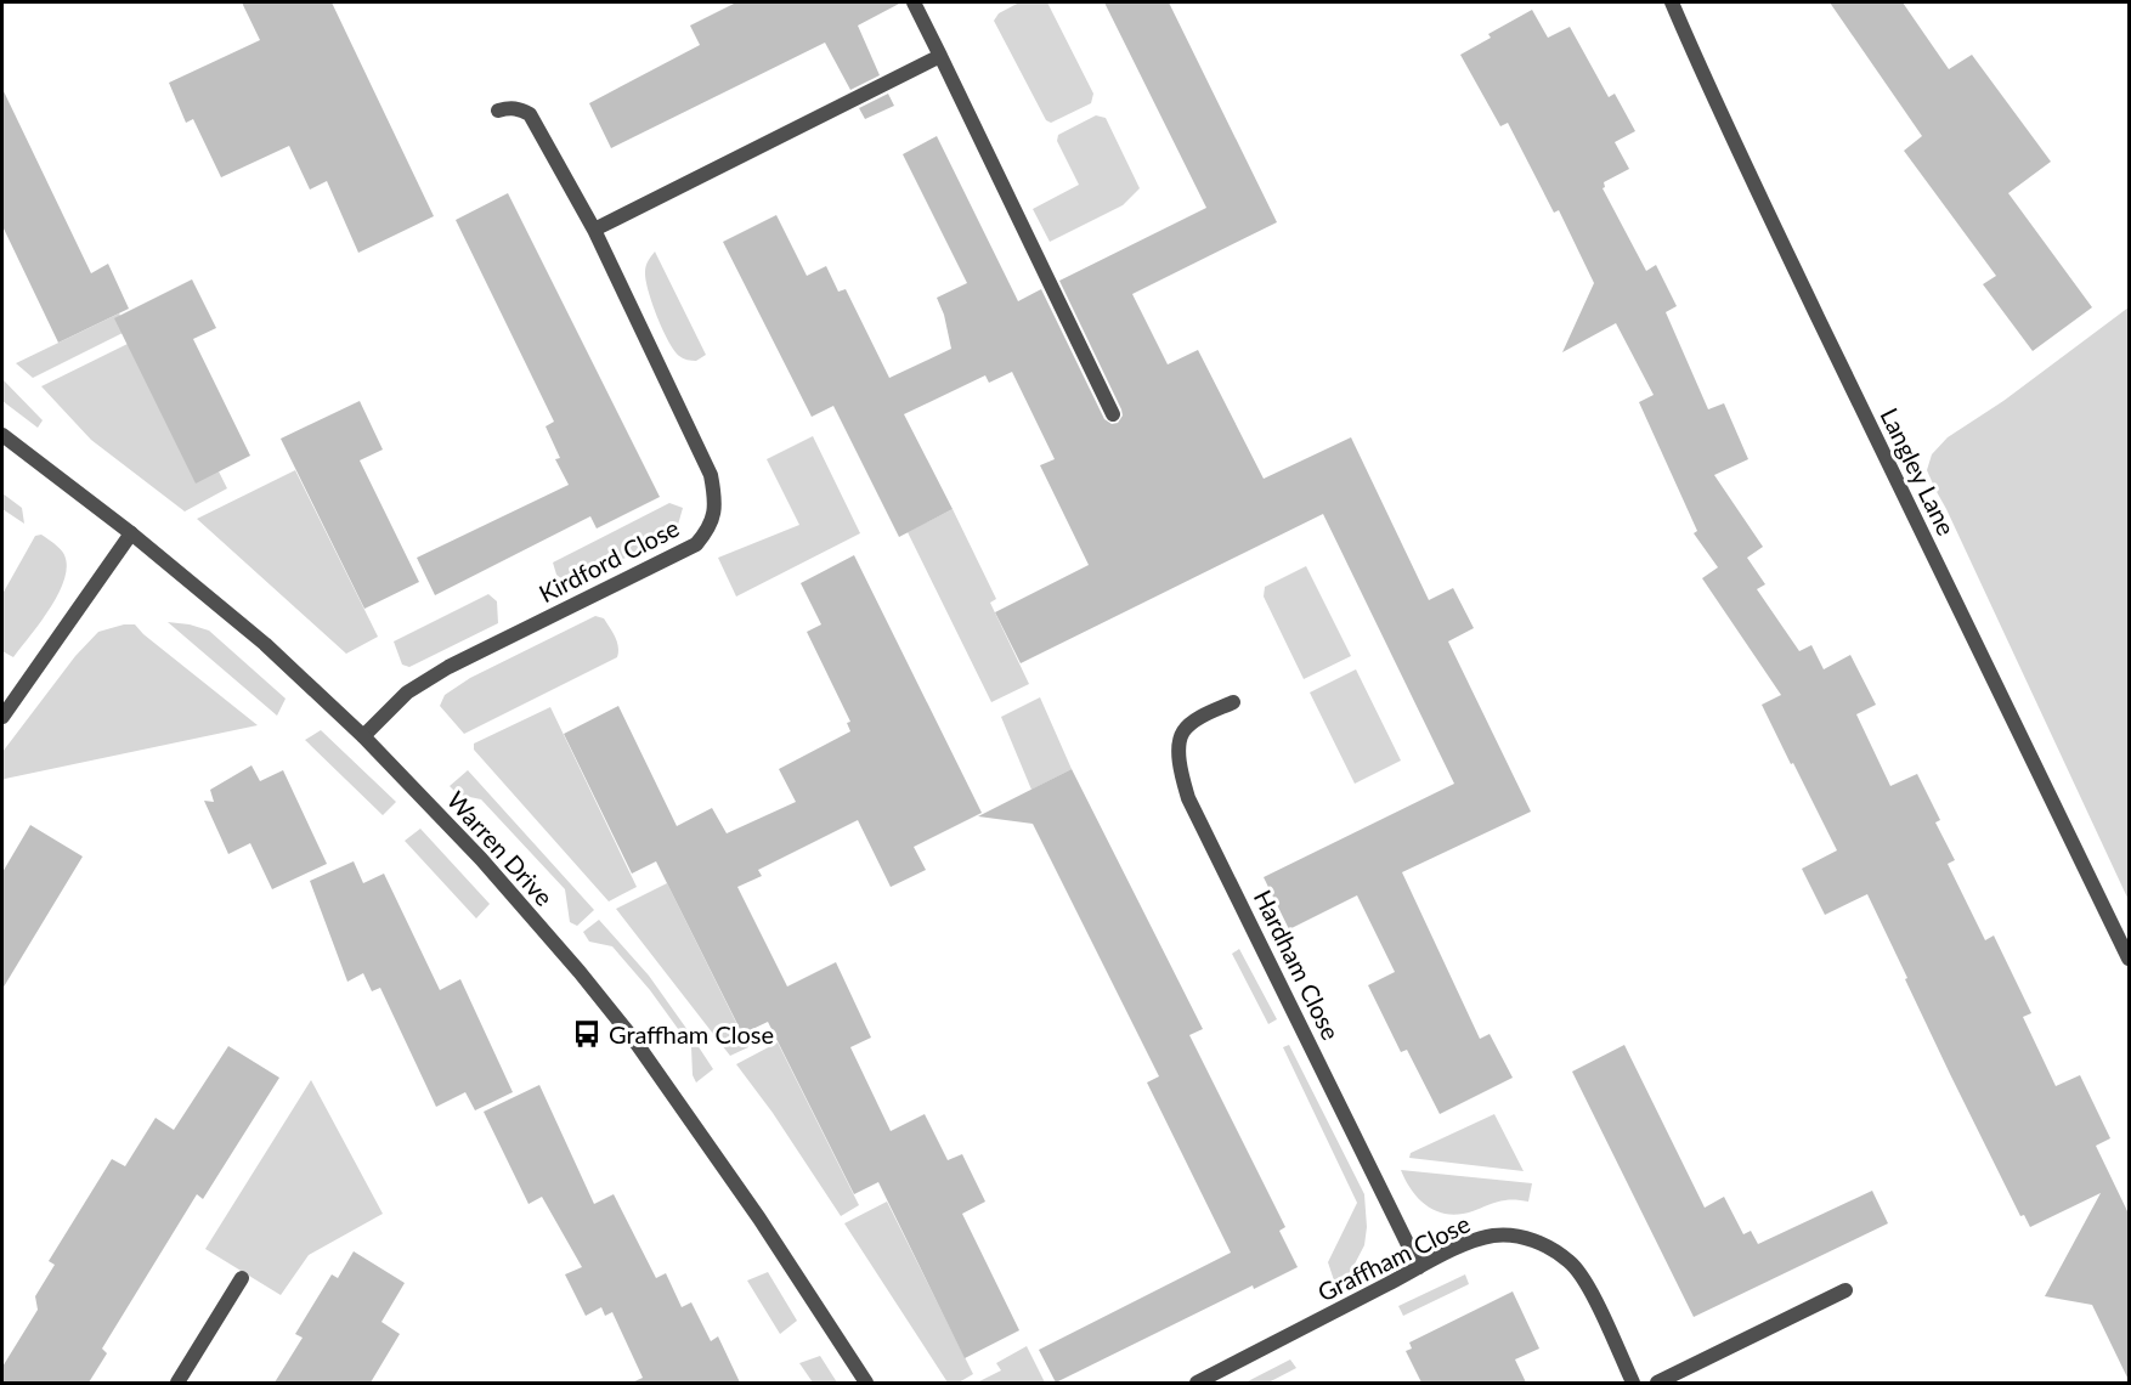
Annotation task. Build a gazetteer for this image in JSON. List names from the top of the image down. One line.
{"streets":{"street":["Langley Lane","Kirdford Close","Warren Drive","Hardham Close","Graffham Close"]},"crossings":[["Kirdford Close","Warren Drive"],["Hardham Close","Graffham Close"]],"places":{"bus stop":["Graffham Close"]}}
